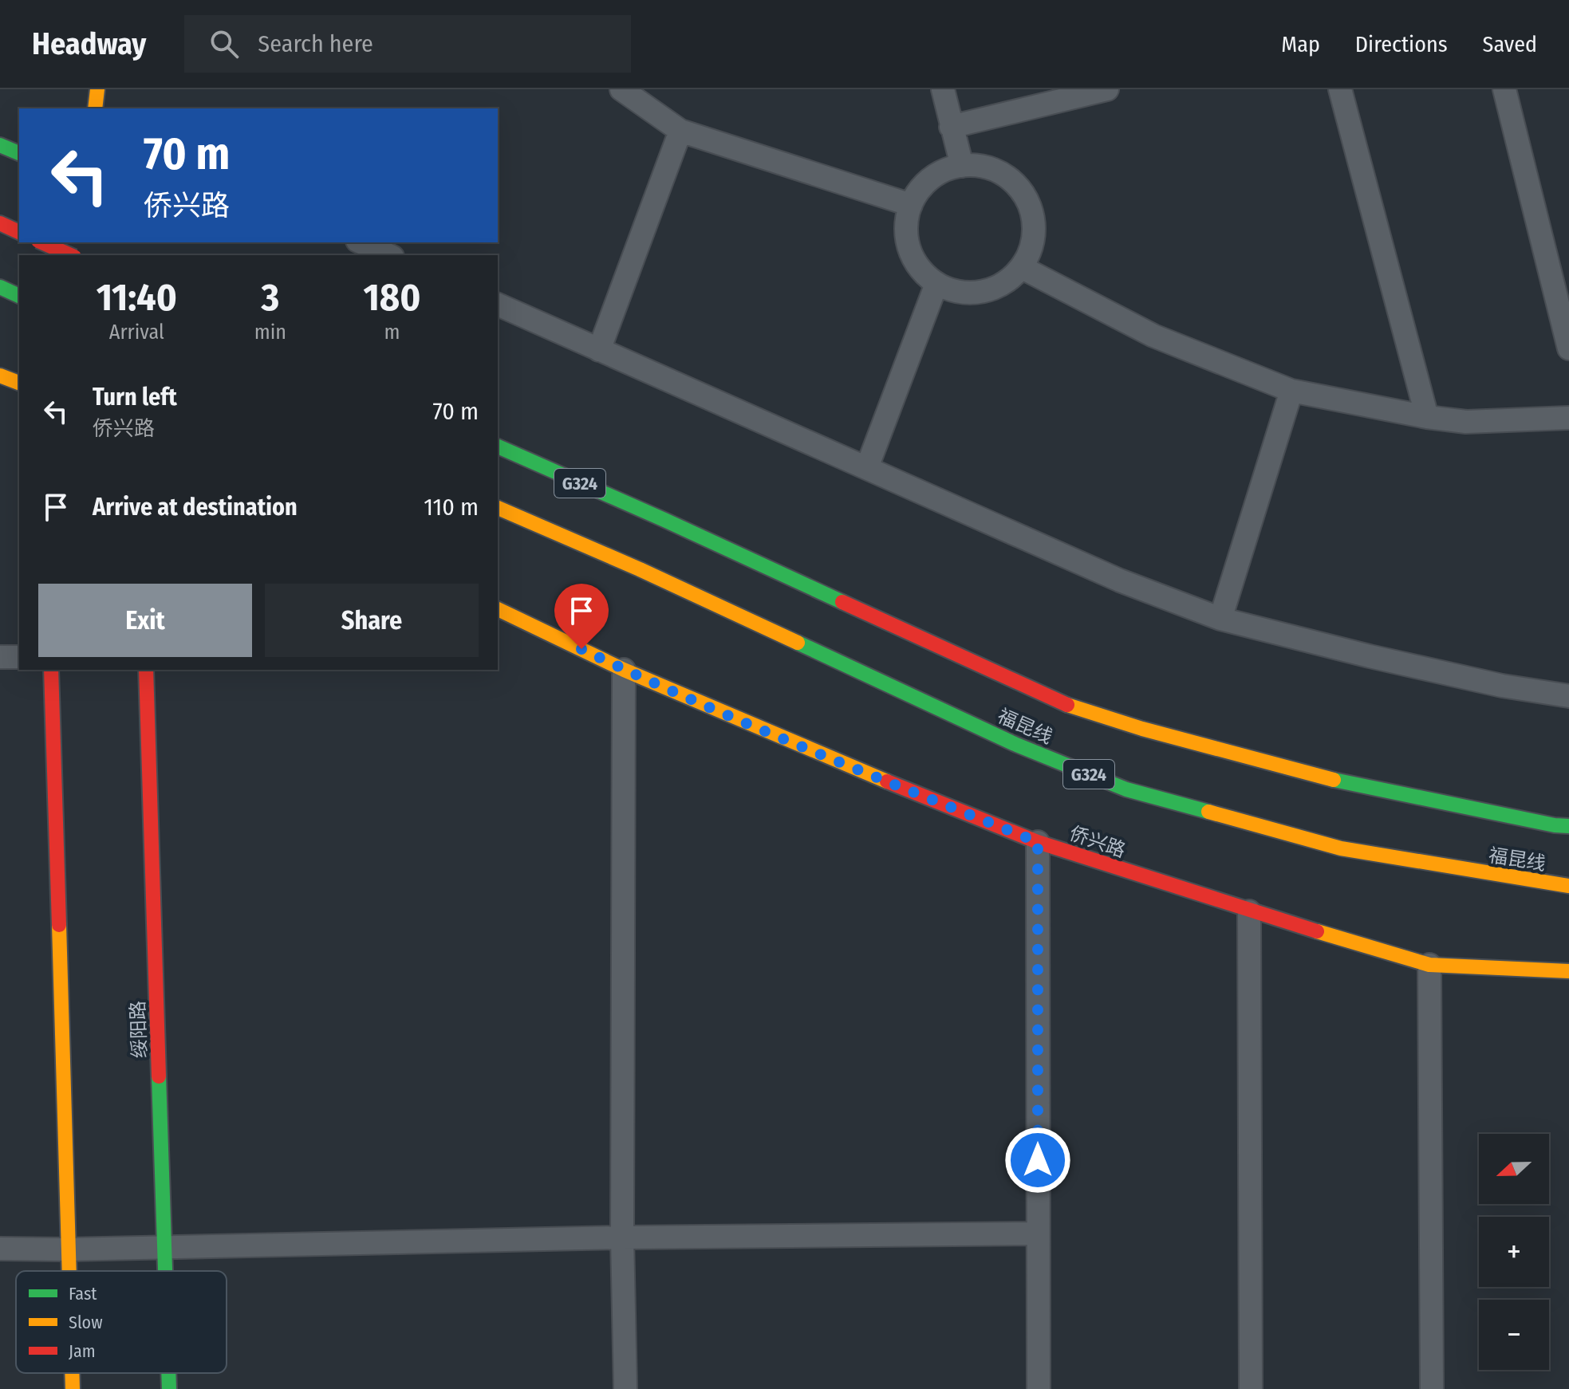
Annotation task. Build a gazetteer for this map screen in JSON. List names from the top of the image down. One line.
{"streets":{"main road":["G324","福昆线","侨兴路","绥阳路"]},"legend":["Fast","Slow","Jam"],"north":"left","page":{"header":"Headway","search":"Search here","nav":["Map","Directions","Saved"],"turn":["70 m","侨兴路"],"eta":["11:40","Arrival","3","min","180","m"],"list":[{"name":"Turn left","note":"侨兴路","value":"70 m"},{"name":"Arrive at destination","value":"110 m"}],"buttons":["Exit","Share"],"map_buttons":["+","−"]}}
